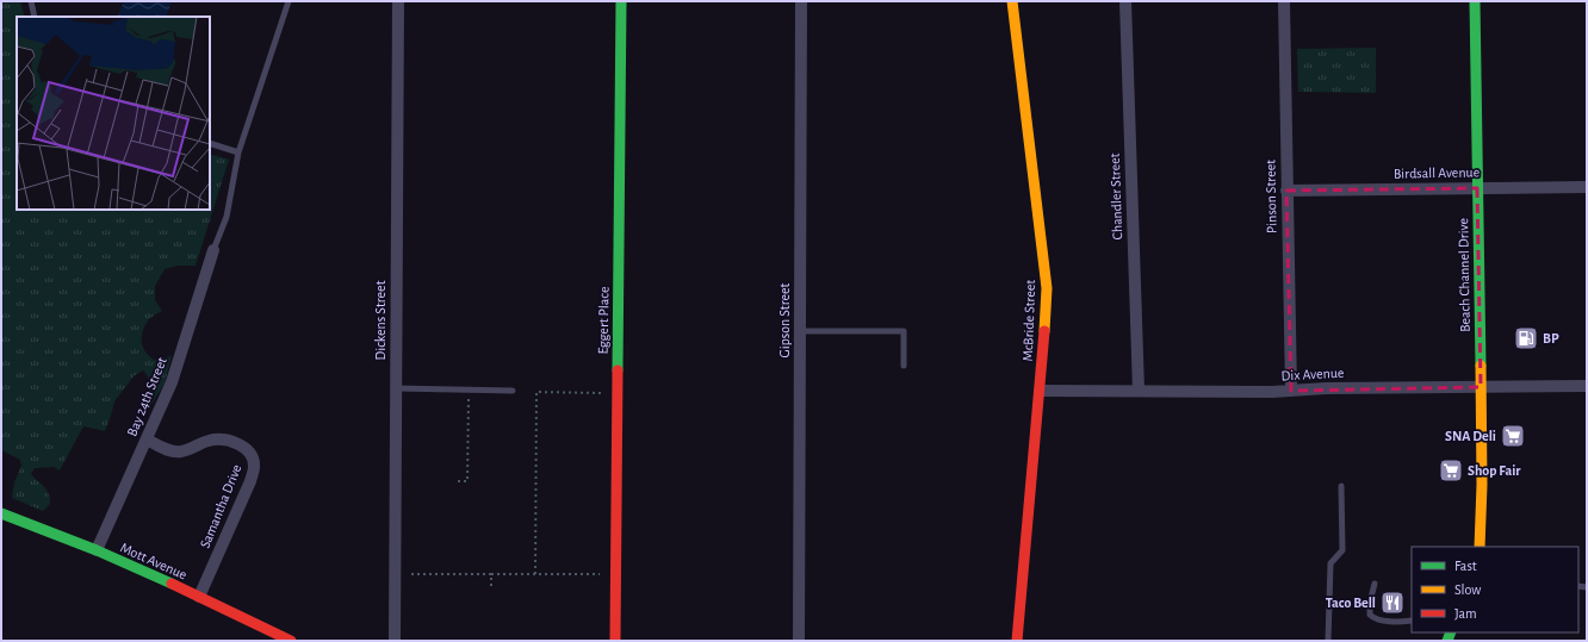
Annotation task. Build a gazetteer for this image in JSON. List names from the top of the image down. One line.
{"streets":{"street":["Birdsall Avenue","Chandler Street","Pinson Street","Beach Channel Drive","Dickens Street","Eggert Place","Gipson Street","McBride Street","Dix Avenue","Bay 24th Street","Samantha Drive","Mott Avenue"]},"crossings":[["Birdsall Avenue","Pinson Street"],["Birdsall Avenue","Beach Channel Drive"],["Chandler Street","Dix Avenue"],["Pinson Street","Dix Avenue"],["Beach Channel Drive","Dix Avenue"],["McBride Street","Dix Avenue"],["Bay 24th Street","Samantha Drive"],["Bay 24th Street","Mott Avenue"],["Samantha Drive","Mott Avenue"]],"places":{"fuel station":["BP"],"supermarket":["SNA Deli","Shop Fair"],"restaurant":["Taco Bell"]},"legend":["Fast","Slow","Jam"]}
